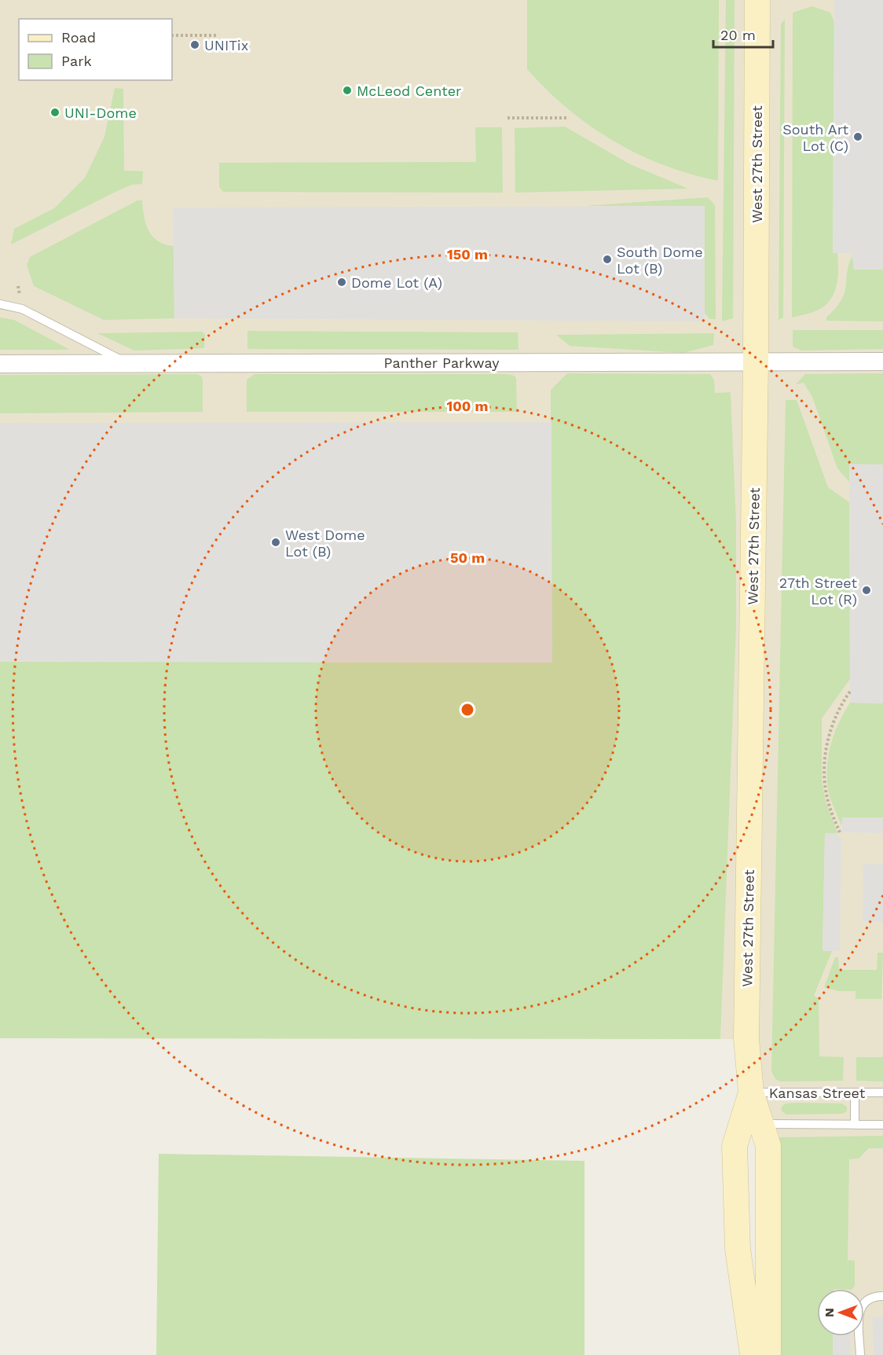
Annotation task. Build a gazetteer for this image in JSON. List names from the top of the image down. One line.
{"streets":{"main road":["West 27th Street"],"street":["Panther Parkway"],"lane":["Kansas Street"]},"crossings":[["West 27th Street","Panther Parkway"],["West 27th Street","Kansas Street"]],"places":["UNITix","McLeod Center","UNI-Dome","South Art Lot (C)","South Dome Lot (B)","Dome Lot (A)","West Dome Lot (B)","27th Street Lot (R)"],"legend":["Road","Park"],"scale_bar":"20 m","north":"left","rings":["150 m","100 m","50 m"]}
